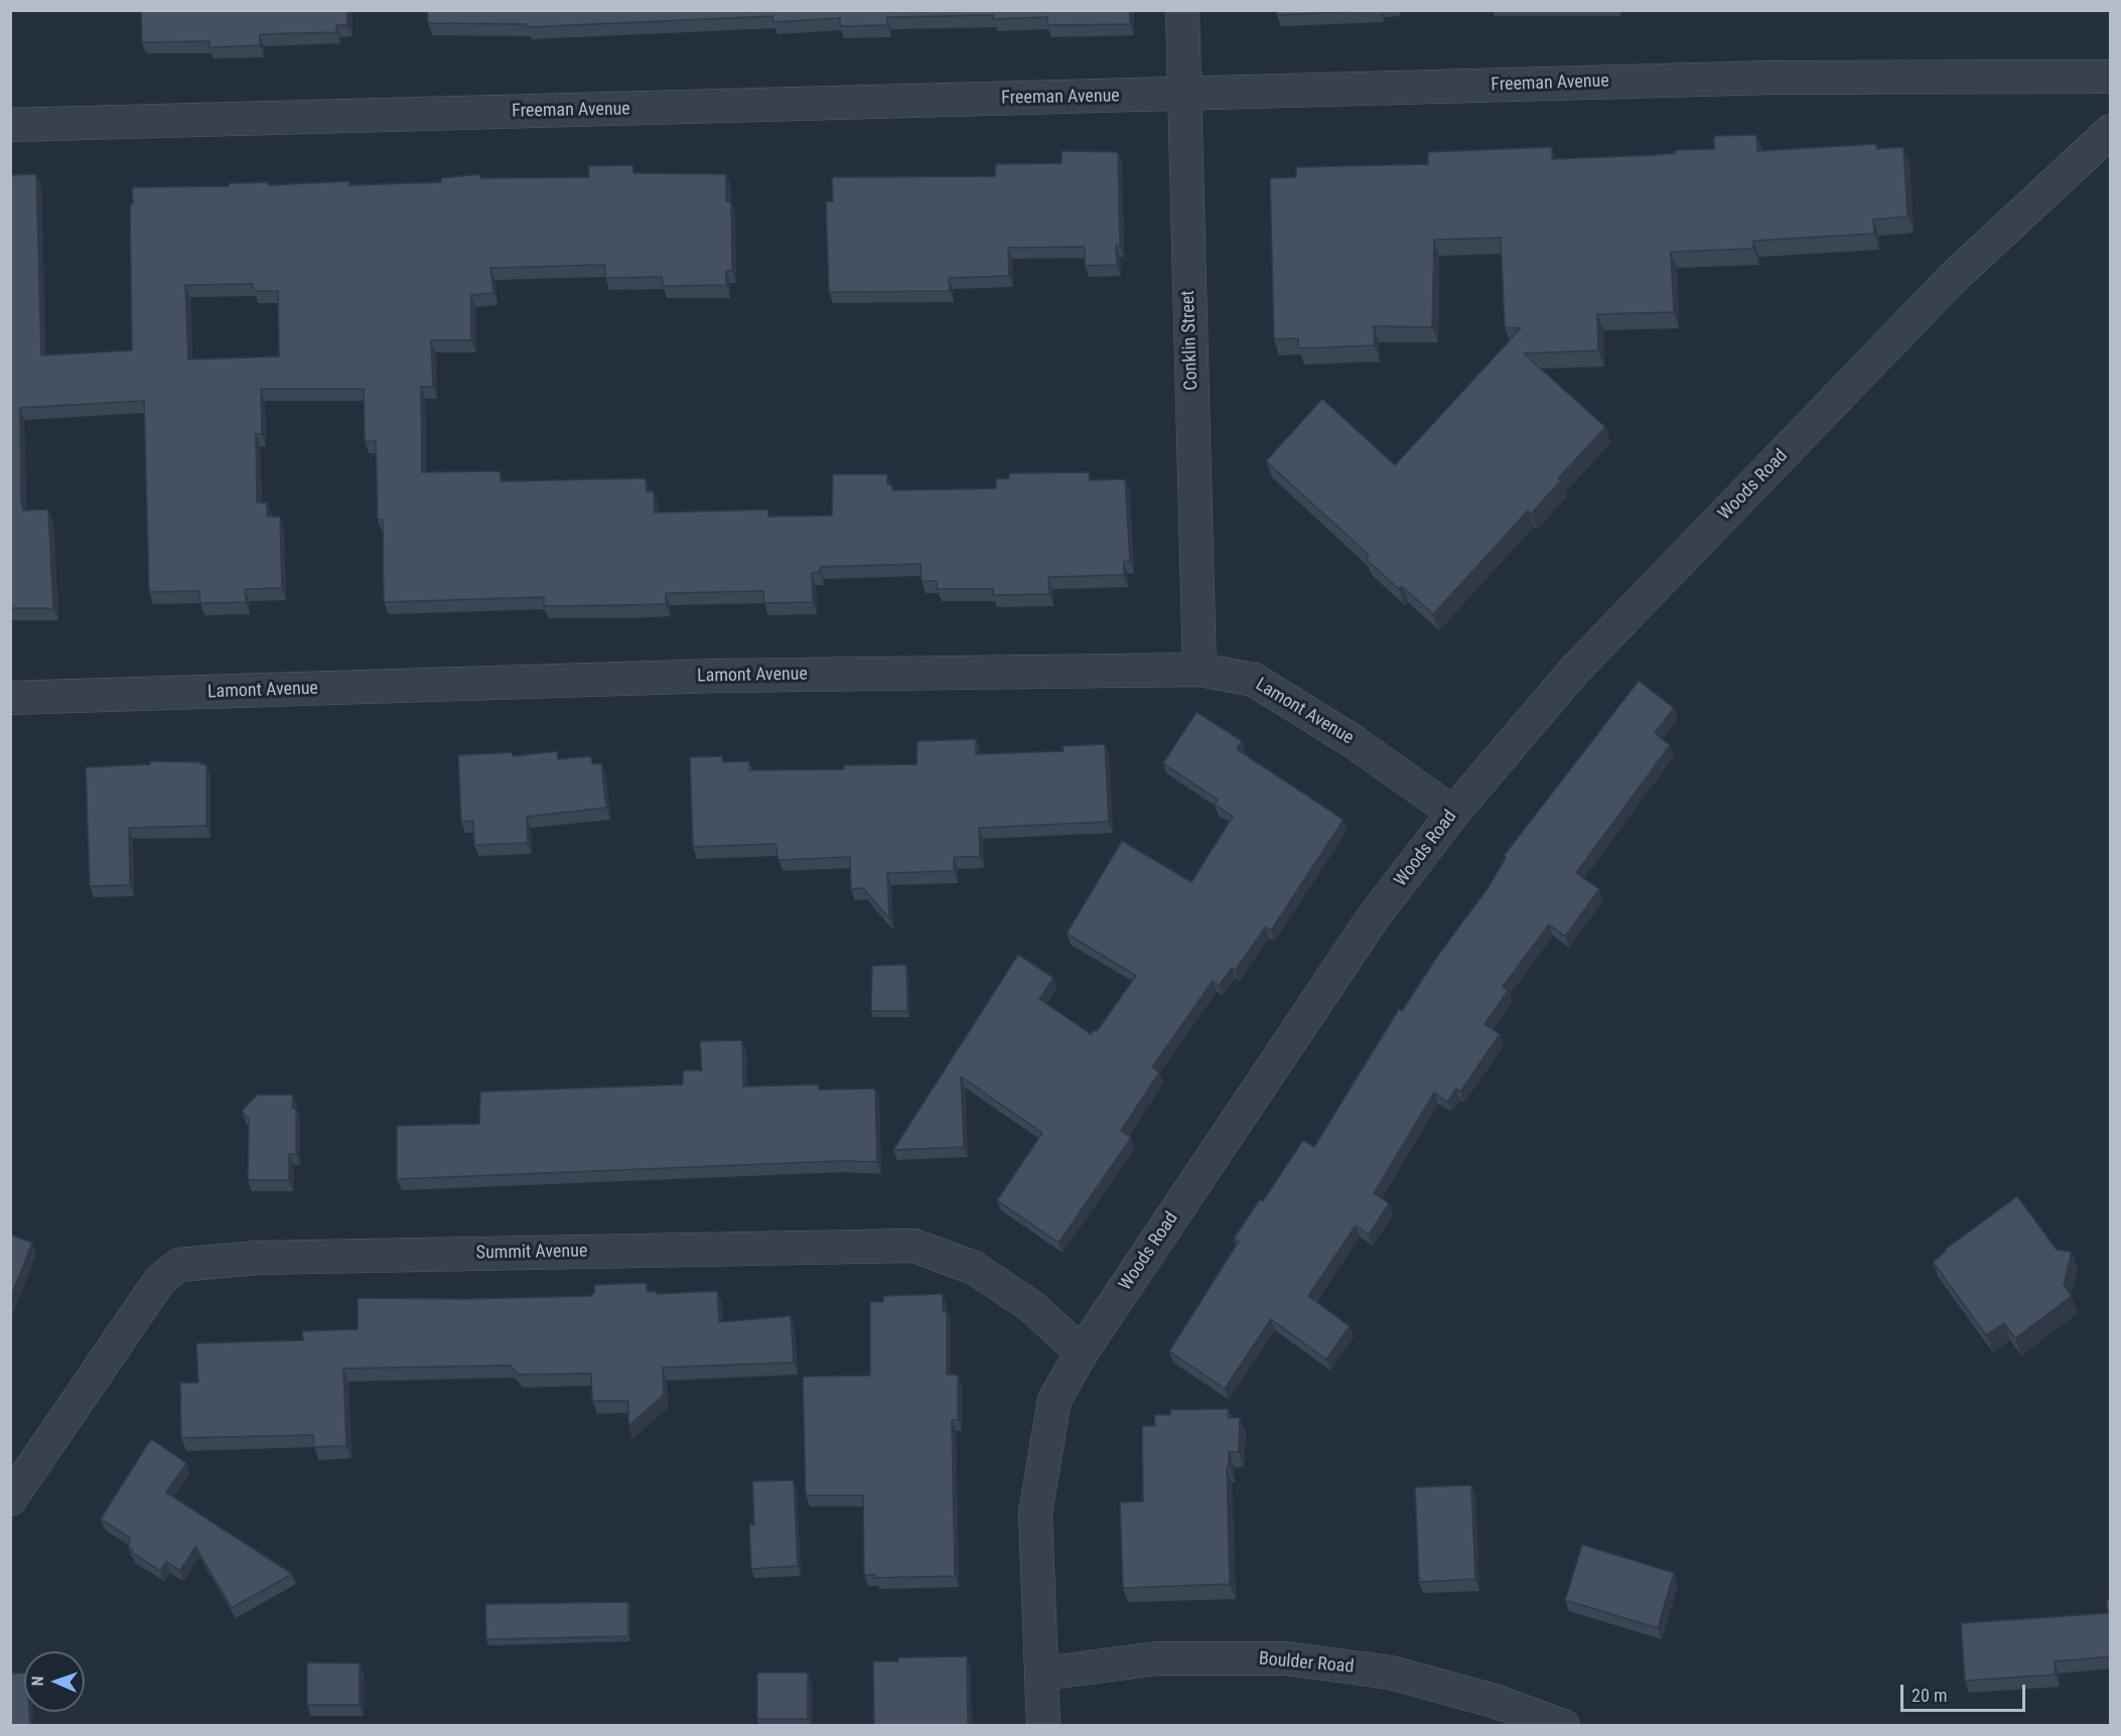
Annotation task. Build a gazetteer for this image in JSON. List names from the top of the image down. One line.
{"streets":{"street":["Freeman Avenue","Conklin Street","Woods Road","Lamont Avenue","Summit Avenue","Boulder Road"]},"crossings":[["Freeman Avenue","Conklin Street"],["Conklin Street","Lamont Avenue"],["Woods Road","Lamont Avenue"],["Woods Road","Summit Avenue"],["Woods Road","Boulder Road"]],"scale_bar":"20 m","north":"left"}
